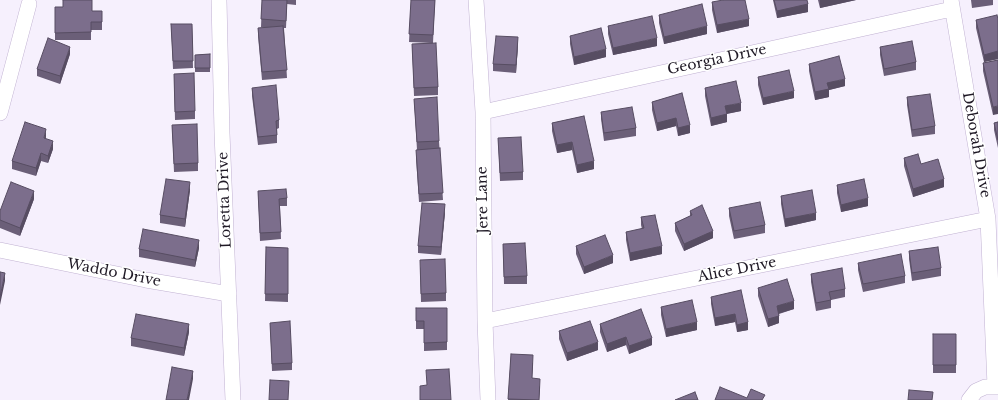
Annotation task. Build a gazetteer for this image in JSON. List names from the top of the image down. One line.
{"streets":{"street":["Georgia Drive","Deborah Drive","Loretta Drive","Jere Lane","Alice Drive","Waddo Drive"]},"crossings":[["Georgia Drive","Deborah Drive"],["Georgia Drive","Jere Lane"],["Deborah Drive","Alice Drive"],["Loretta Drive","Waddo Drive"],["Jere Lane","Alice Drive"]]}
